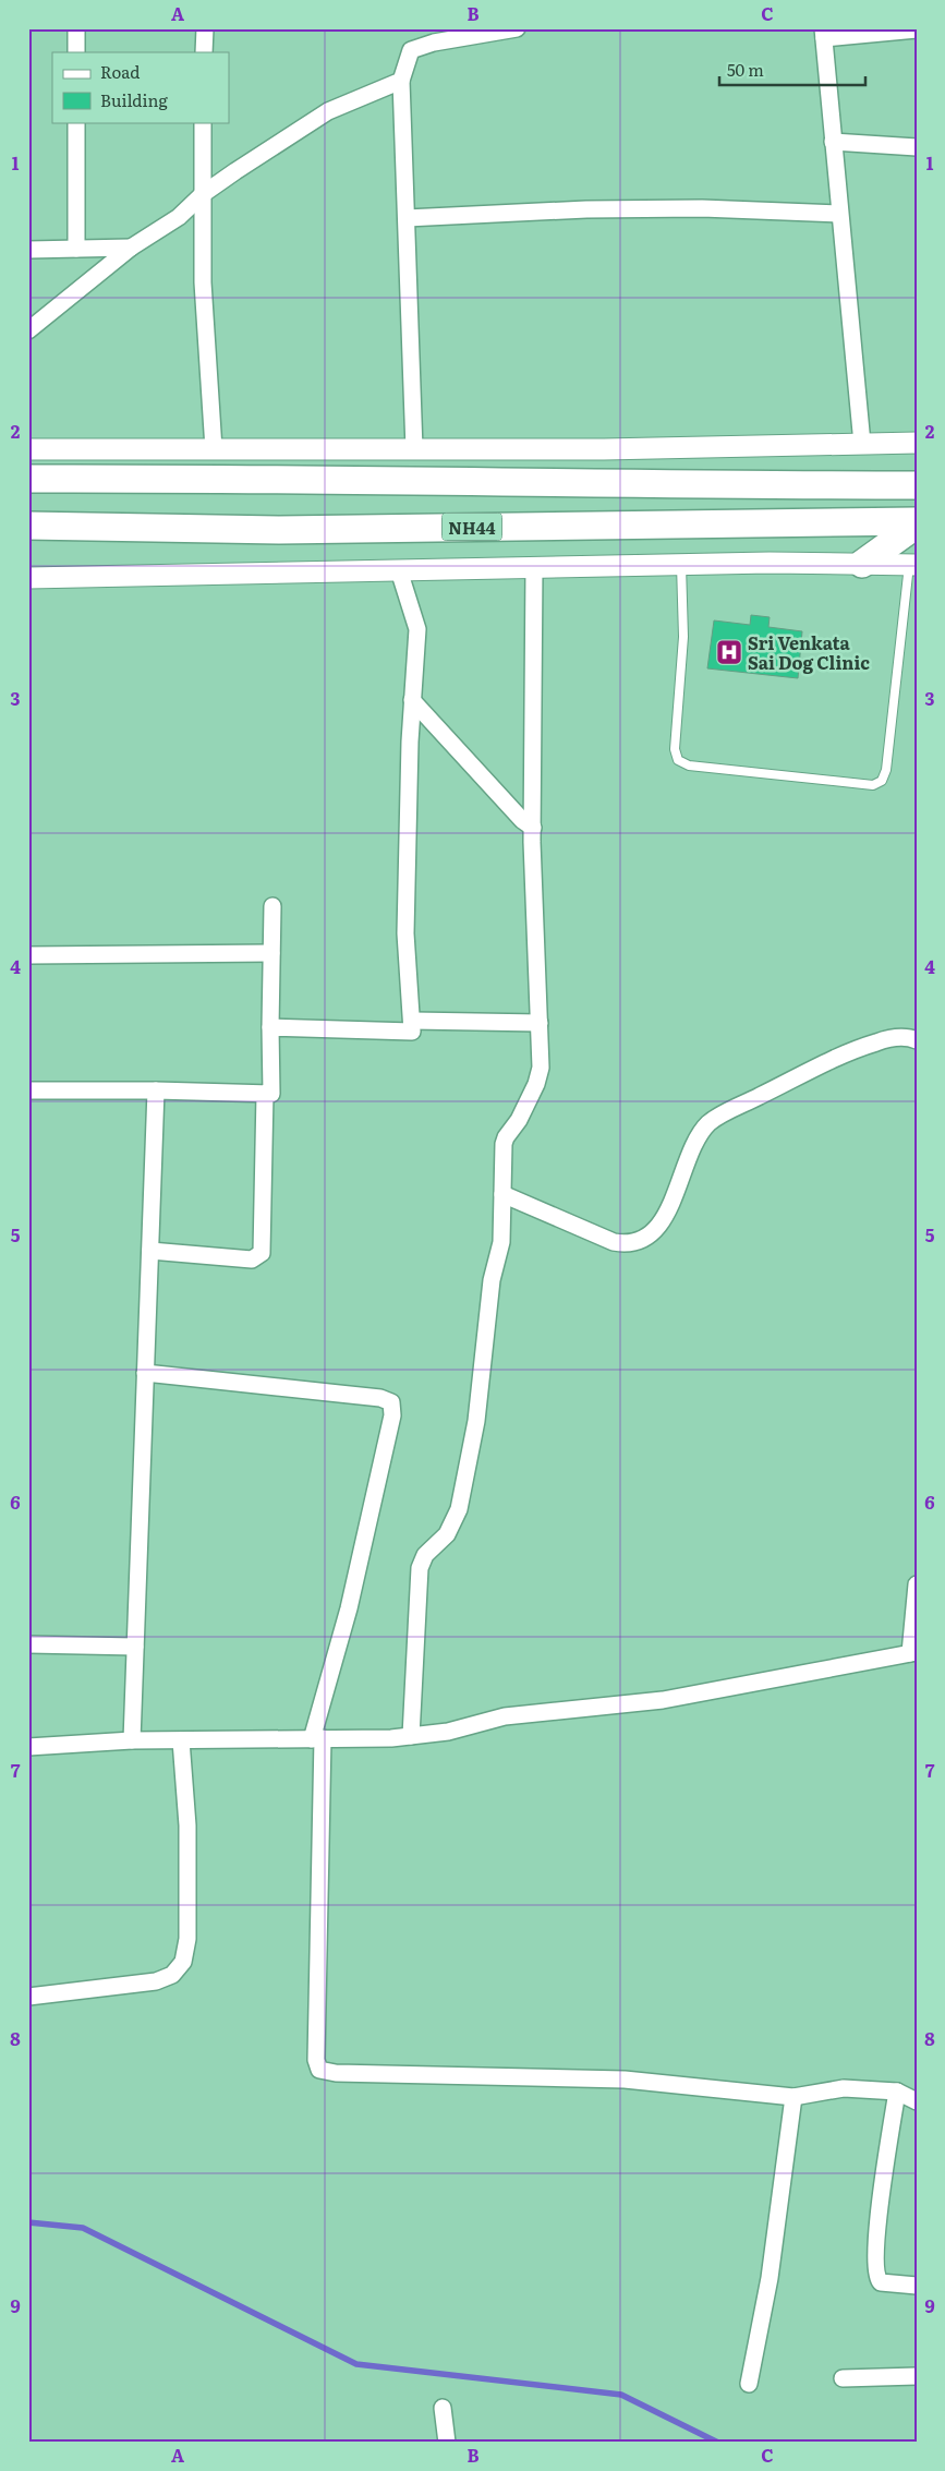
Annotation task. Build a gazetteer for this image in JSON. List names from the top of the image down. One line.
{"streets":{"highway":["NH44"]},"places":{"hospital":["Sri Venkata Sai Dog Clinic"]},"legend":["Road","Building"],"scale_bar":"50 m","grid":{"columns":["A","B","C"],"rows":["1","2","3","4","5","6","7","8","9"]}}
